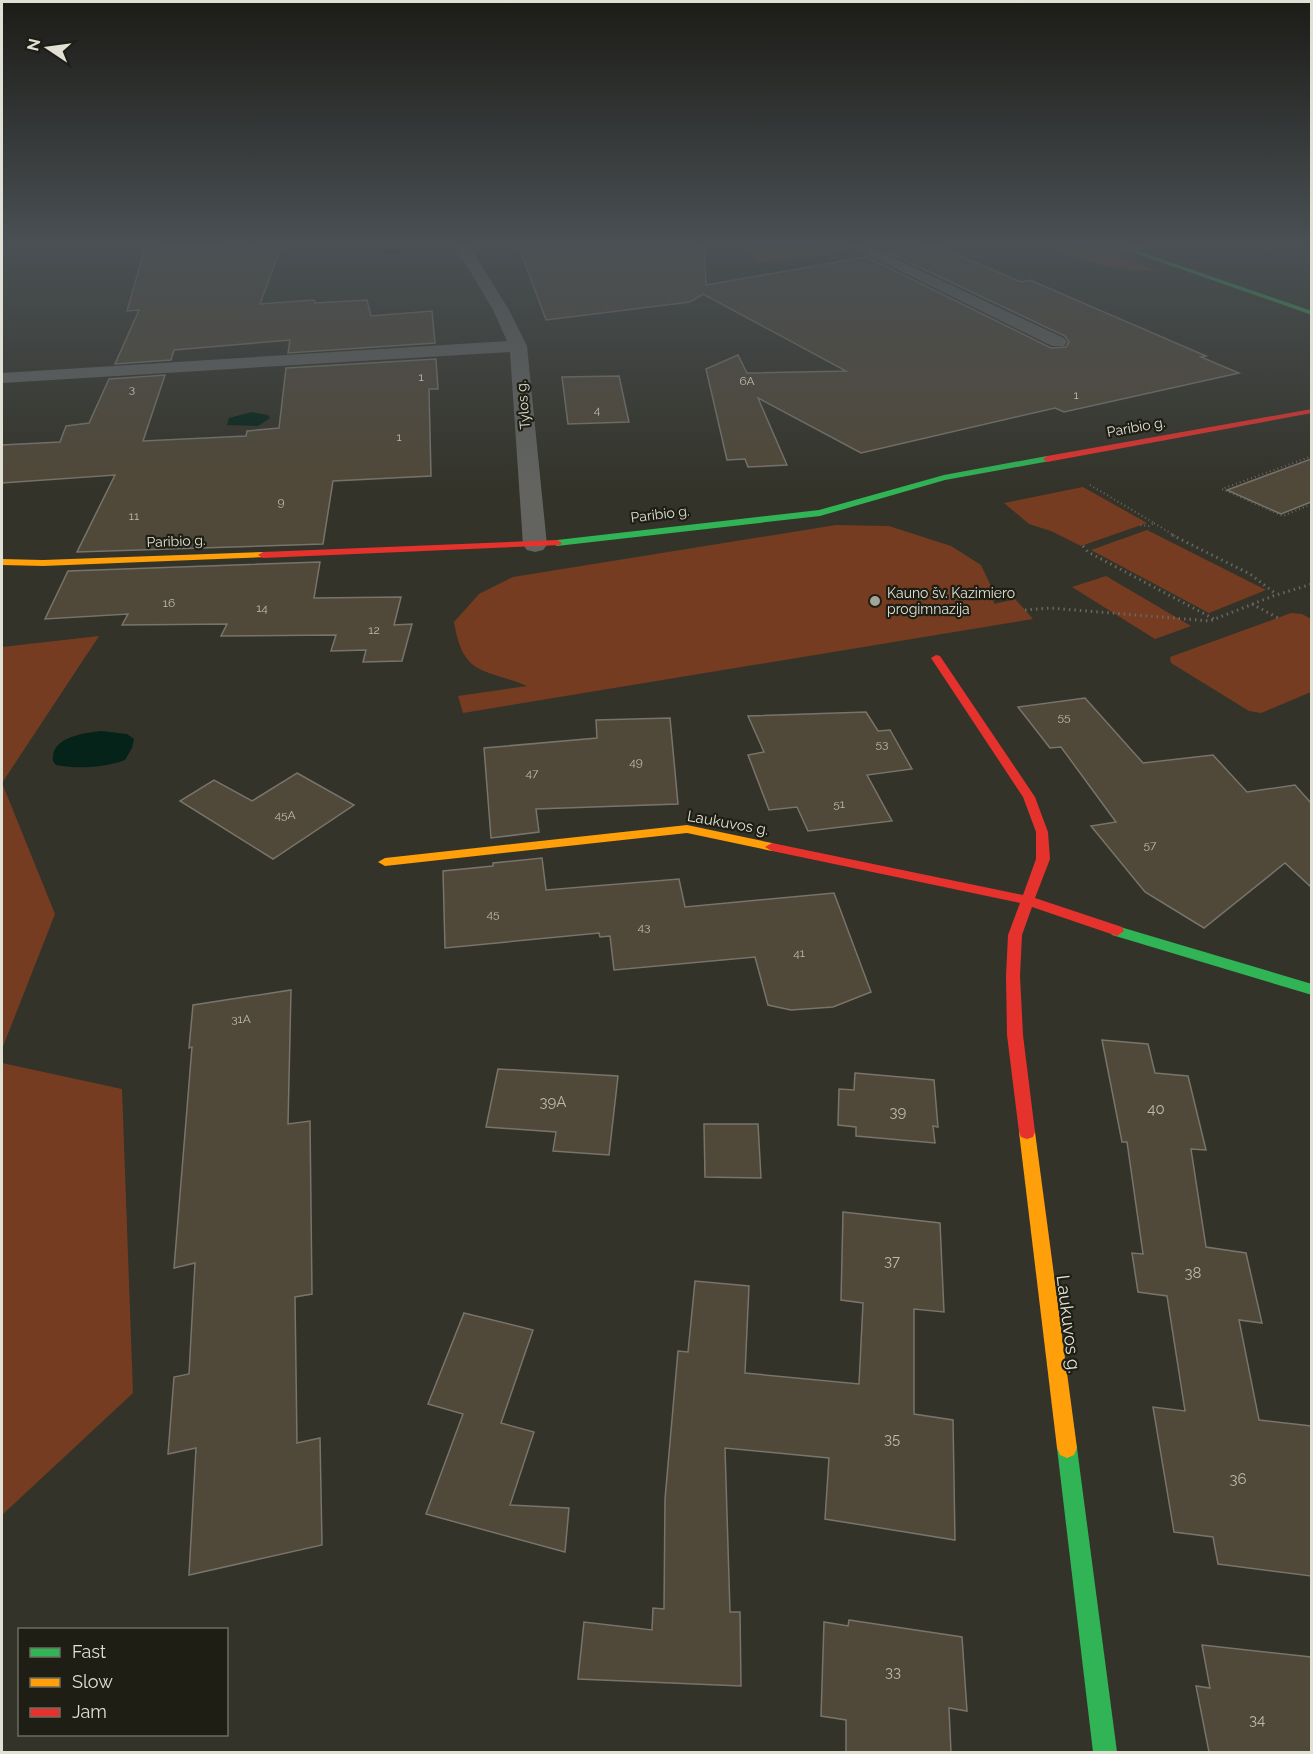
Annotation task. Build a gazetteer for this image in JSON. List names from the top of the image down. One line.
{"streets":{"street":["Tylos g.","Paribio g.","Laukuvos g."]},"crossings":[["Tylos g.","Paribio g."]],"places":["Kauno šv. Kazimiero progimnazija"],"house_numbers":["1","6A","3","1","4","1","9","11","16","14","12","55","53","49","47","51","45A","57","45","43","41","31A","39A","40","39","37","38","35","36","33","34"],"legend":["Fast","Slow","Jam"],"north":"left"}
